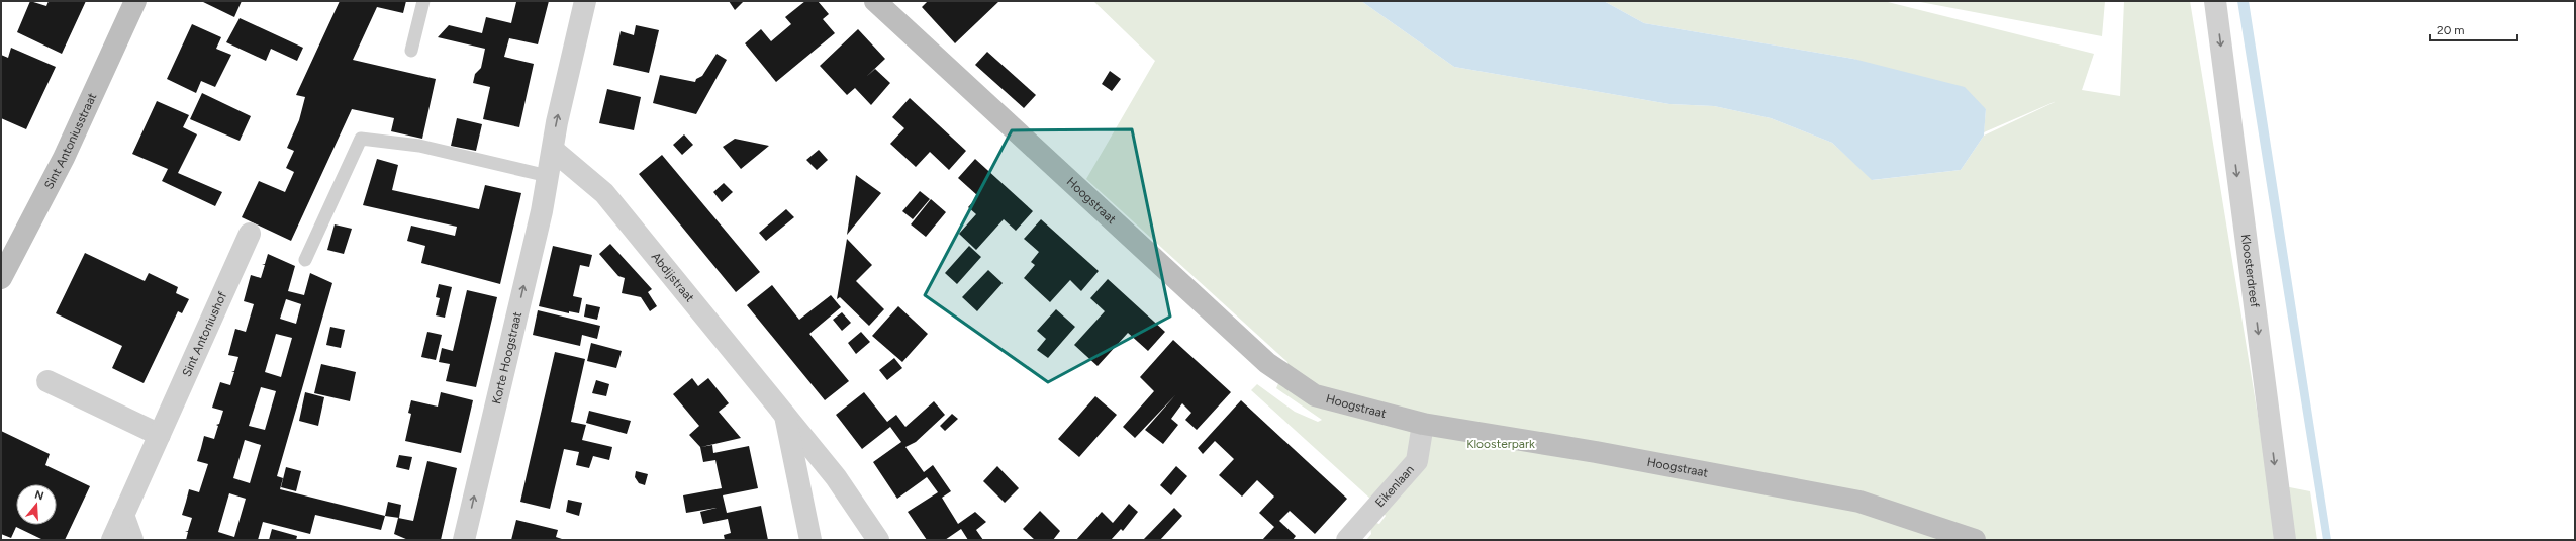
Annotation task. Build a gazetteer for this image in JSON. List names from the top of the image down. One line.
{"streets":{"street":["Sint Antoniusstraat","Hoogstraat","Kloosterdreef","Abdijstraat","Sint Antoniushof","Korte Hoogstraat","Eikenlaan"]},"crossings":[["Hoogstraat","Eikenlaan"],["Abdijstraat","Korte Hoogstraat"]],"one_way":["Kloosterdreef","Korte Hoogstraat"],"parks":["Kloosterpark"],"scale_bar":"20 m","north":"top"}
